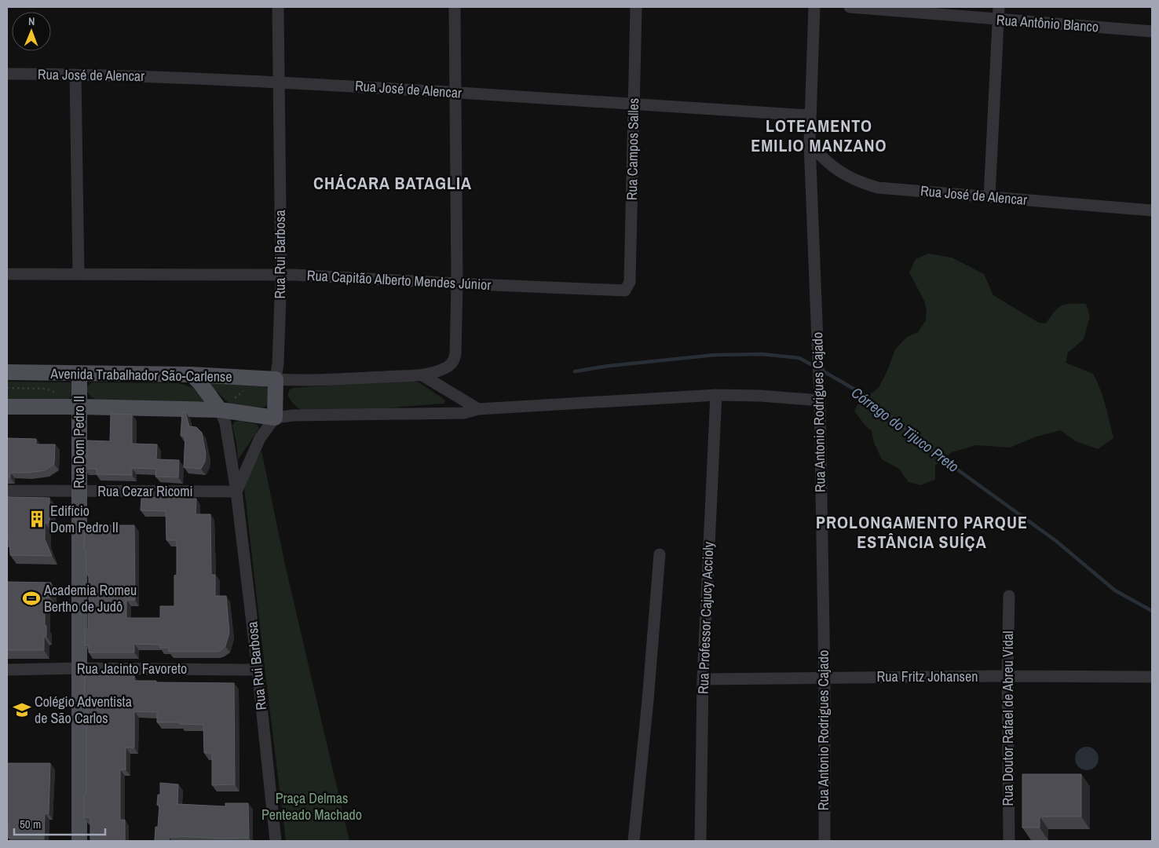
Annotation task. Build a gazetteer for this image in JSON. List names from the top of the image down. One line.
{"streets":{"main road":["Rua Rui Barbosa","Avenida Trabalhador São-Carlense","Rua Dom Pedro II"],"street":["Rua Antônio Blanco","Rua José de Alencar","Rua Campos Salles","Rua Capitão Alberto Mendes Júnior","Rua Antonio Rodrigues Cajado","Rua Cezar Ricomi","Rua Professor Cajucy Accioly","Rua Jacinto Favoreto","Rua Fritz Johansen","Rua Doutor Rafael de Abreu Vidal"]},"crossings":[["Rua José de Alencar","Rua Campos Salles"],["Rua José de Alencar","Rua Rui Barbosa"],["Rua José de Alencar","Rua Antonio Rodrigues Cajado"],["Rua Campos Salles","Rua Capitão Alberto Mendes Júnior"],["Rua Rui Barbosa","Rua Capitão Alberto Mendes Júnior"],["Rua Rui Barbosa","Avenida Trabalhador São-Carlense"],["Rua Rui Barbosa","Rua Cezar Ricomi"],["Rua Rui Barbosa","Rua Jacinto Favoreto"],["Avenida Trabalhador São-Carlense","Rua Dom Pedro II"],["Rua Antonio Rodrigues Cajado","Rua Fritz Johansen"],["Rua Dom Pedro II","Rua Cezar Ricomi"],["Rua Dom Pedro II","Rua Jacinto Favoreto"],["Rua Professor Cajucy Accioly","Rua Fritz Johansen"],["Rua Fritz Johansen","Rua Doutor Rafael de Abreu Vidal"]],"districts":["LOTEAMENTO EMILIO MANZANO","CHÁCARA BATAGLIA","PROLONGAMENTO PARQUE ESTÂNCIA SUÍÇA"],"water":["Córrego do Tijuco Preto"],"parks":["Praça Delmas Penteado Machado"],"places":{"building":["Edifício Dom Pedro II"],"sports":["Academia Romeu Bertho de Judô"],"school or university":["Colégio Adventista de São Carlos"]},"scale_bar":"50 m","north":"top"}
